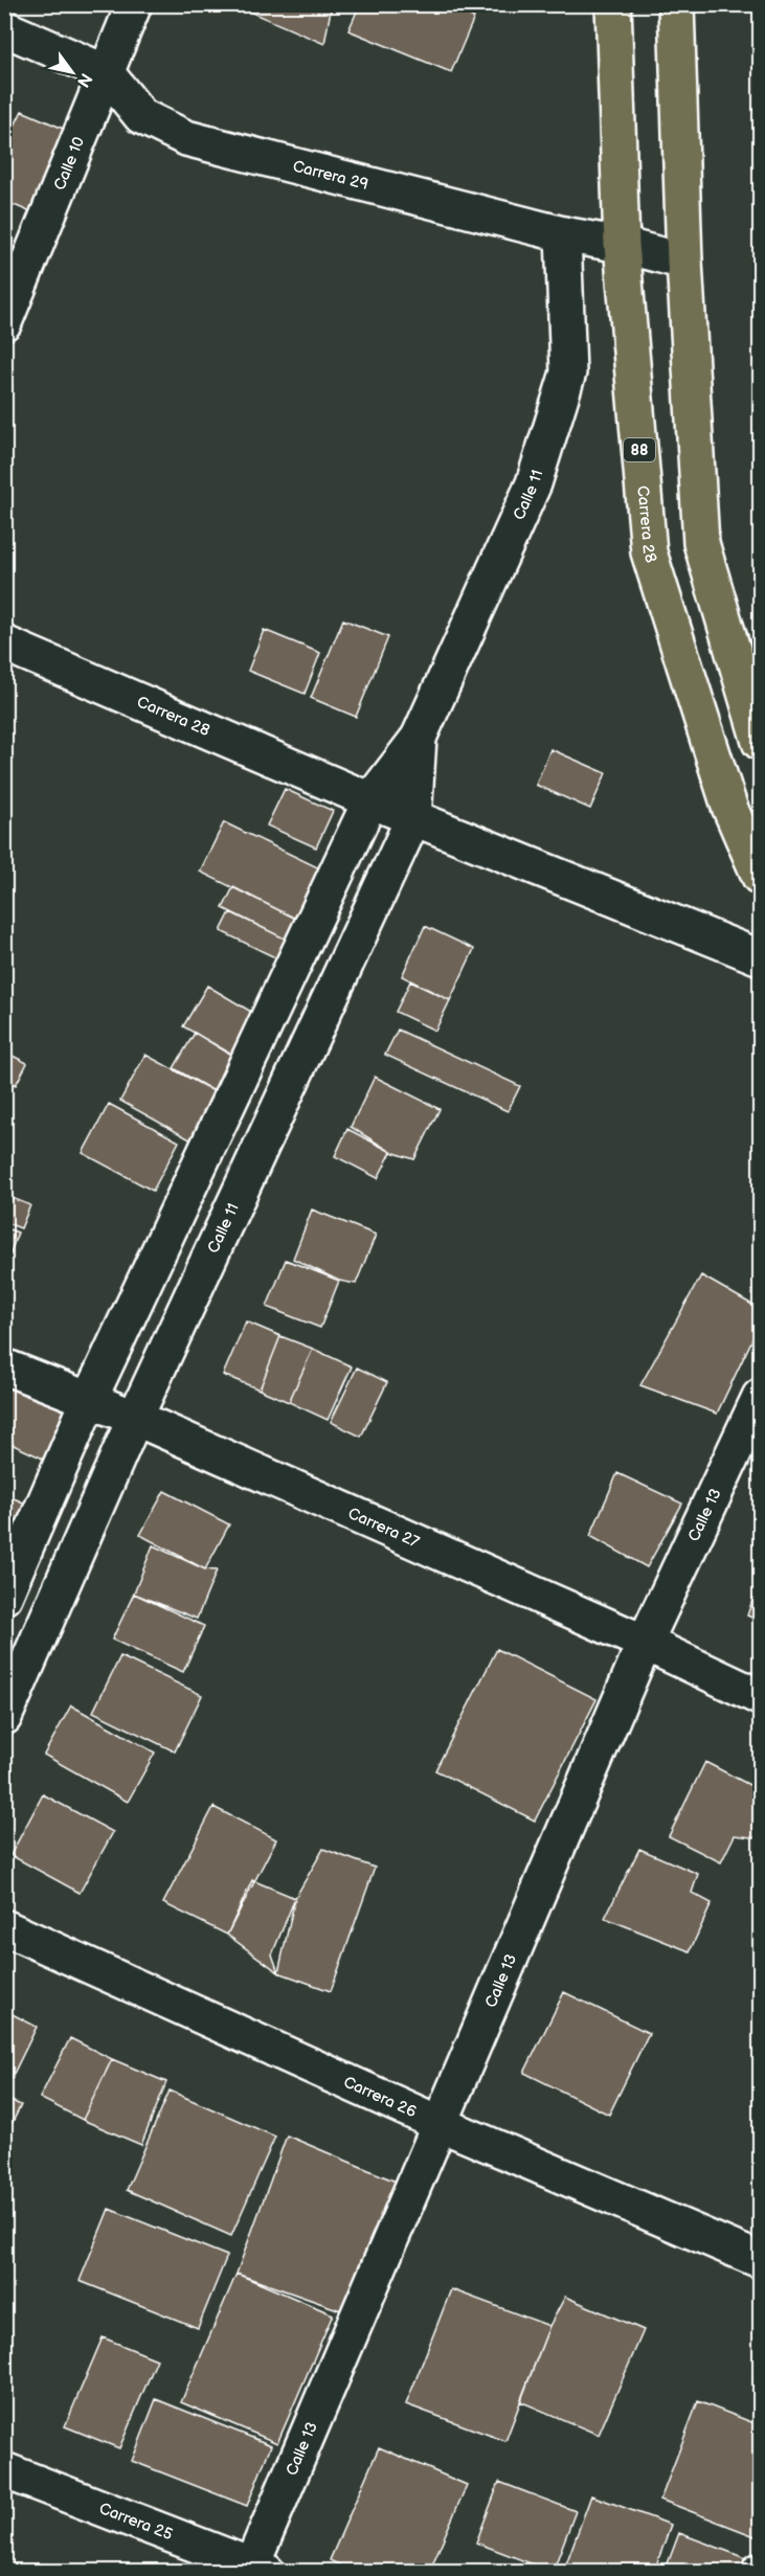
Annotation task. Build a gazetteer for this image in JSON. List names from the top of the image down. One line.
{"streets":{"highway":["88","Carrera 28"],"street":["Calle 10","Carrera 29","Calle 11","Calle 13","Carrera 27","Carrera 26","Carrera 25"]},"crossings":[["Calle 10","Carrera 29"],["Carrera 29","Calle 11"],["Carrera 29","Carrera 28"],["Calle 11","Carrera 28"],["Calle 11","Carrera 27"],["Calle 13","Carrera 27"],["Calle 13","Carrera 26"],["Calle 13","Carrera 25"]],"north":"bottom right"}
